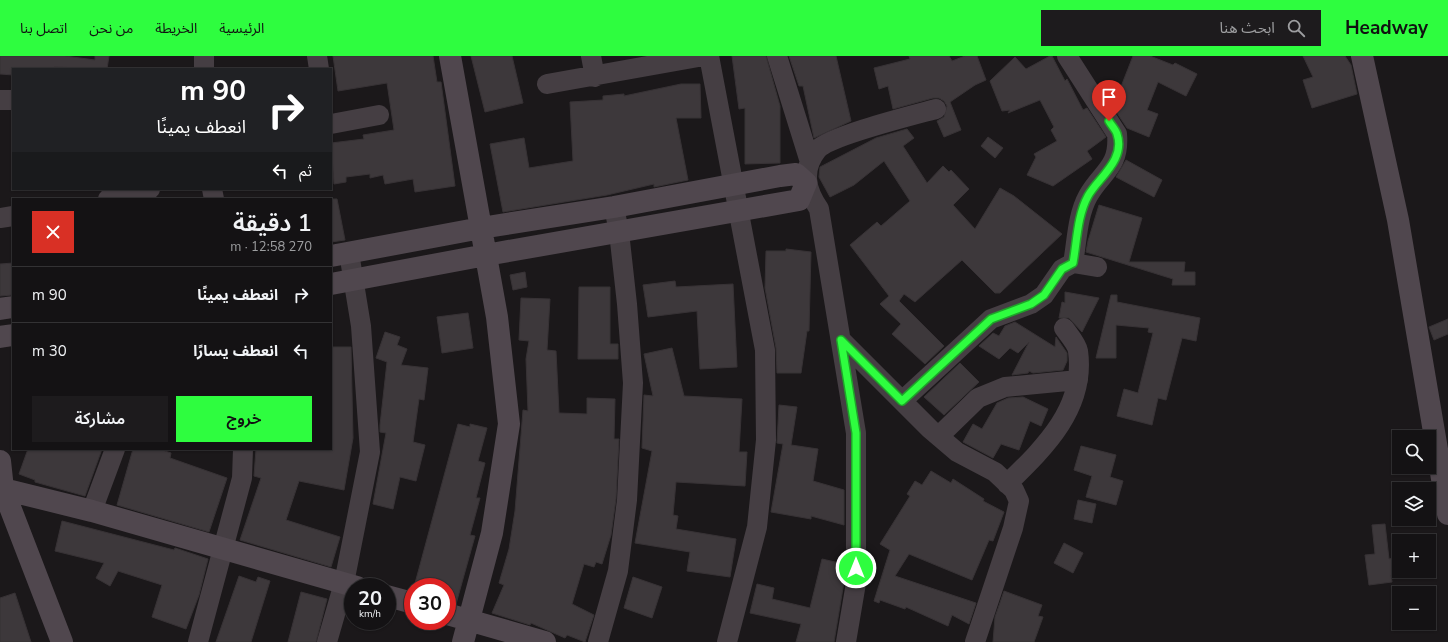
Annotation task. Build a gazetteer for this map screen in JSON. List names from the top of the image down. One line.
{"page":{"header":"Headway","search":"ابحث هنا","nav":["الرئيسية","الخريطة","من نحن","اتصل بنا"],"turn":["90 m","انعطف يمينًا"],"then":"ثم","heading":["1 دقيقة","270 m · 12:58"],"list":[{"name":"انعطف يمينًا","value":"90 m"},{"name":"انعطف يسارًا","value":"30 m"}],"buttons":["خروج","مشاركة"],"map_buttons":["+","−"],"speed":"20 km/h","limit":"30"}}
